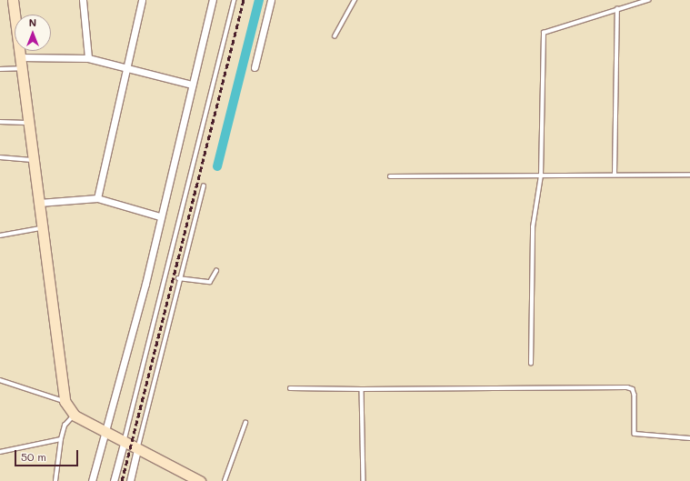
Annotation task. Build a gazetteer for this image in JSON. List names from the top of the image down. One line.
{"scale_bar":"50 m","north":"top"}
